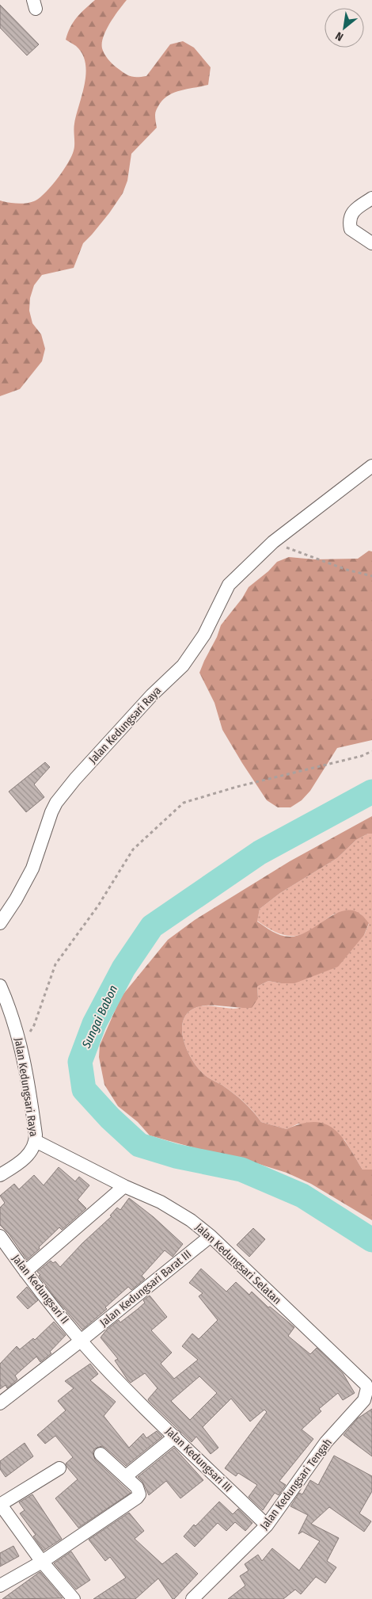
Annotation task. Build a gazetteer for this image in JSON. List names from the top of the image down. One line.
{"streets":{"street":["Jalan Kedungsari Raya","Jalan Kedungsari Selatan","Jalan Kedungsari Barat III","Jalan Kedungsari II","Jalan Kedungsari III","Jalan Kedungsari Tengah"]},"crossings":[["Jalan Kedungsari Raya","Jalan Kedungsari Selatan"],["Jalan Kedungsari Selatan","Jalan Kedungsari Barat III"],["Jalan Kedungsari Selatan","Jalan Kedungsari Tengah"],["Jalan Kedungsari Barat III","Jalan Kedungsari II"],["Jalan Kedungsari II","Jalan Kedungsari III"],["Jalan Kedungsari III","Jalan Kedungsari Tengah"]],"water":["Sungai Babon"],"north":"bottom left"}
